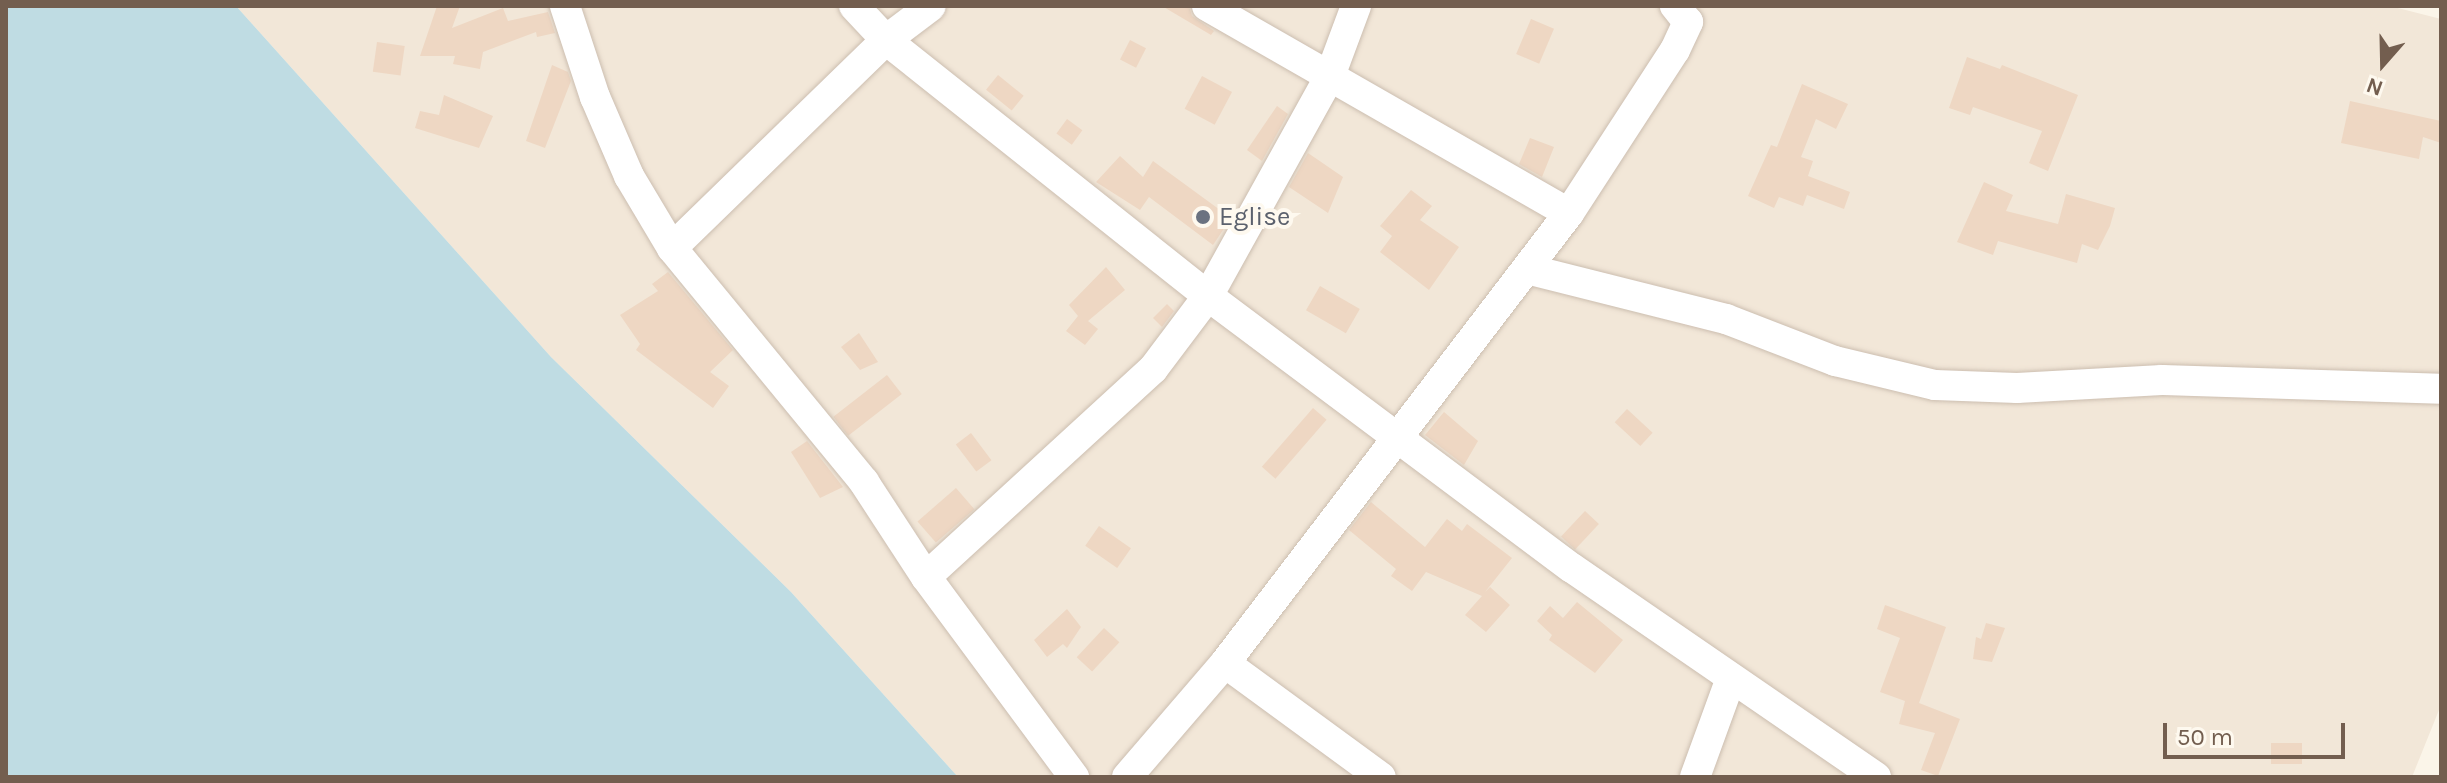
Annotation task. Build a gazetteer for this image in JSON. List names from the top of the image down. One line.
{"places":["Eglise"],"scale_bar":"50 m","north":"bottom"}
